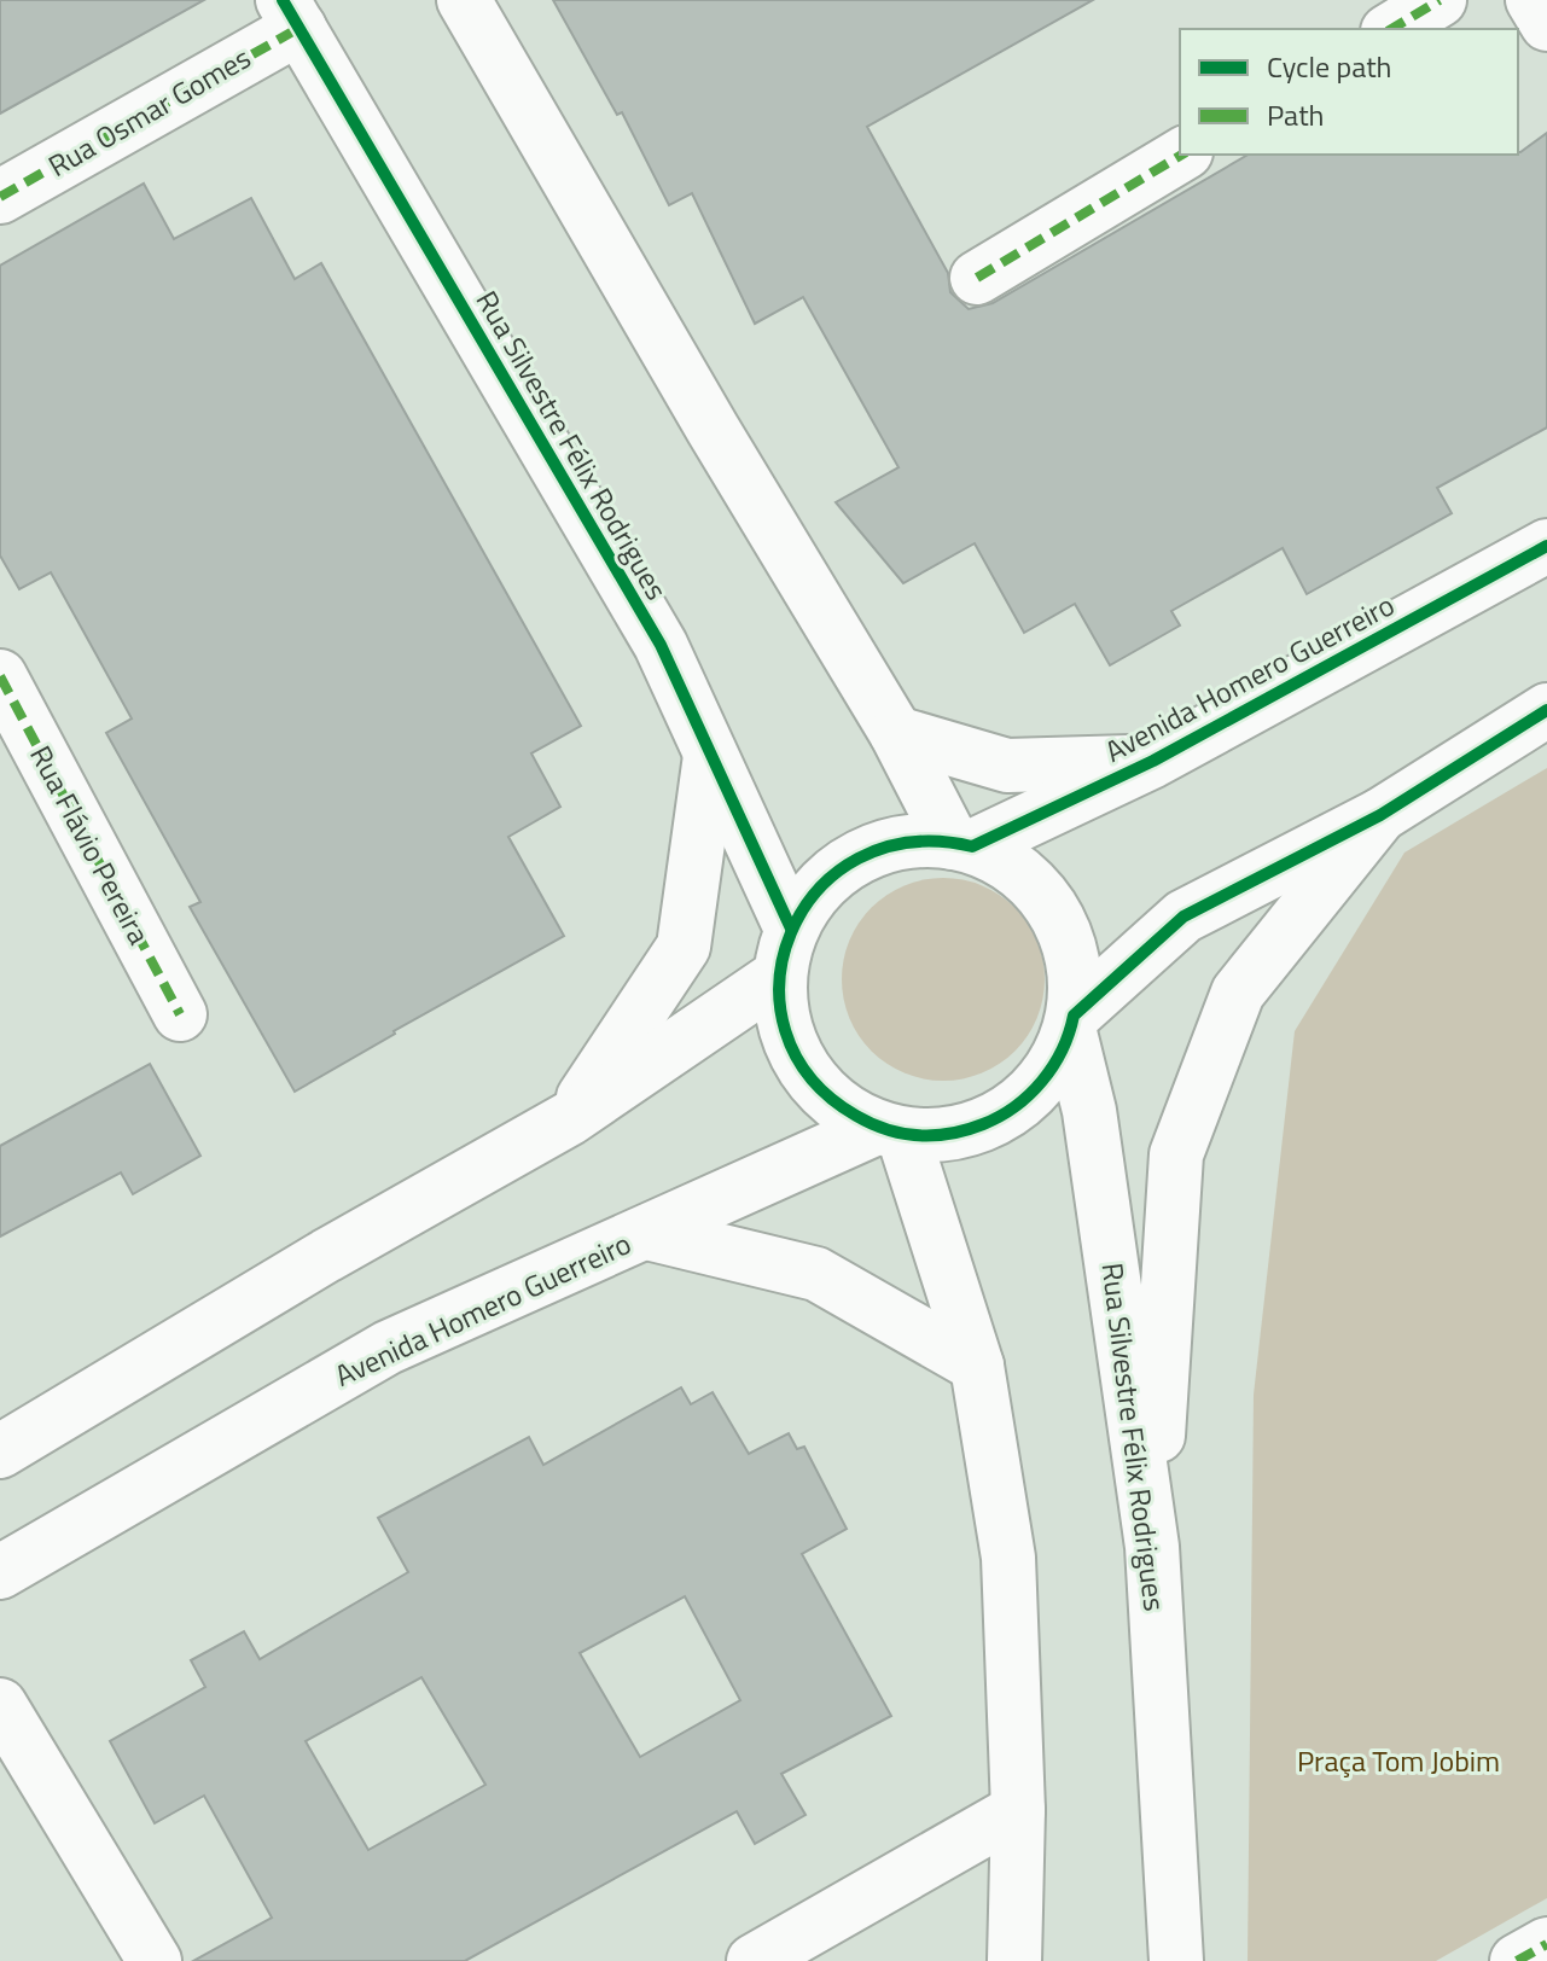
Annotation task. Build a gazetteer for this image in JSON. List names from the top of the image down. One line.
{"streets":{"street":["Rua Osmar Gomes","Rua Silvestre Félix Rodrigues","Avenida Homero Guerreiro","Rua Flávio Pereira"]},"crossings":[["Rua Osmar Gomes","Rua Silvestre Félix Rodrigues"],["Rua Silvestre Félix Rodrigues","Avenida Homero Guerreiro"]],"parks":["Praça Tom Jobim"],"legend":["Cycle path","Path"]}
